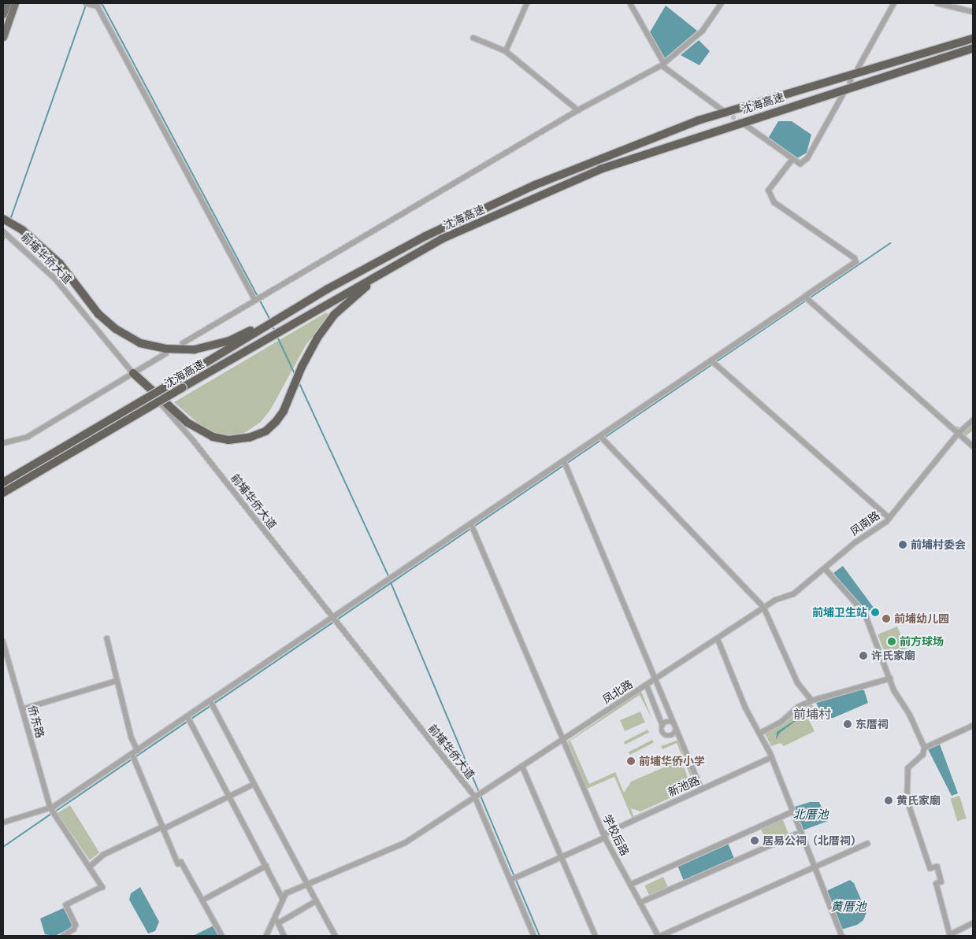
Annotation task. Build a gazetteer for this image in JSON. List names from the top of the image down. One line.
{"streets":{"highway":["沈海高速"],"street":["前埔华侨大道","凤南路","凤北路","侨东路","新池路","学校后路"]},"crossings":[["前埔华侨大道","凤北路"],["前埔华侨大道","新池路"],["凤南路","凤北路"],["凤北路","学校后路"],["新池路","学校后路"]],"districts":["前埔村"],"water":["北厝池","黄厝池"],"places":["前埔村委会","前埔卫生站","前埔幼儿园","前方球场","许氏家廟","东厝祠","前埔华侨小学","黄氏家廟","居易公祠（北厝祠）"]}
